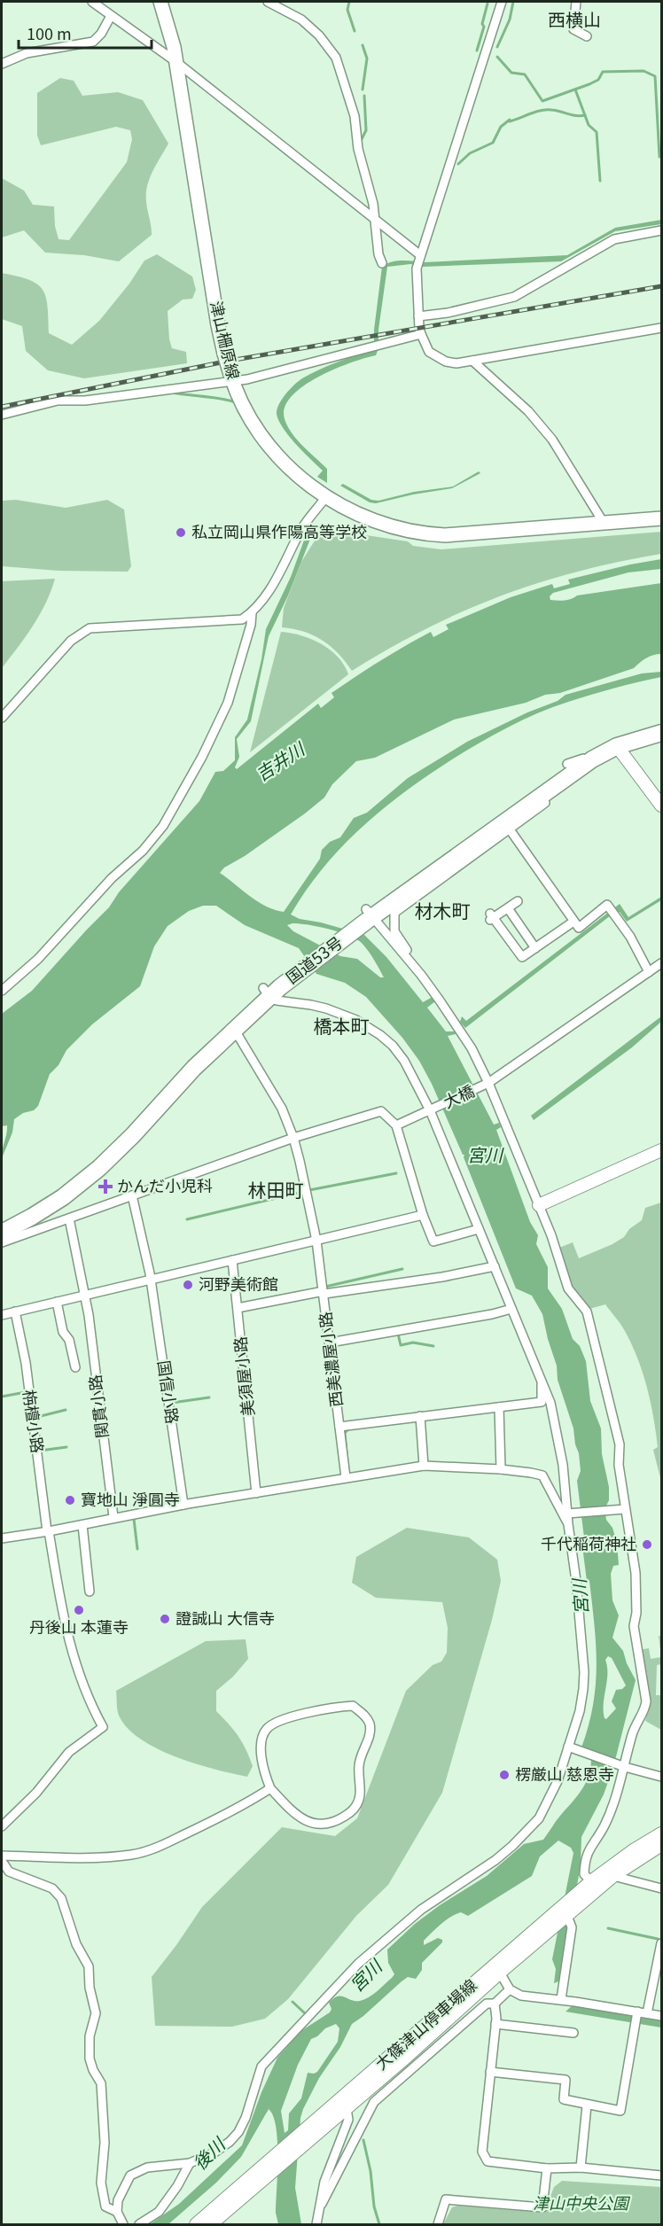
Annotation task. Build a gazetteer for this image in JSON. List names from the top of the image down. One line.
{"streets":{"highway":["国道53号"],"main road":["津山柵原線","大篠津山停車場線"],"street":["大橋","西美濃屋小路","美須屋小路","国信小路","関貫小路","栴檀小路"]},"crossings":[["国道53号","西美濃屋小路"]],"districts":["西横山","材木町","橋本町","林田町"],"water":["吉井川","宮川","後川"],"parks":["津山中央公園"],"places":{"other":["私立岡山県作陽高等学校","河野美術館","寶地山 淨圓寺","千代稲荷神社","丹後山 本蓮寺","證誠山 大信寺","楞厳山 慈恩寺"],"health":["かんだ小児科"]},"scale_bar":"100 m"}
